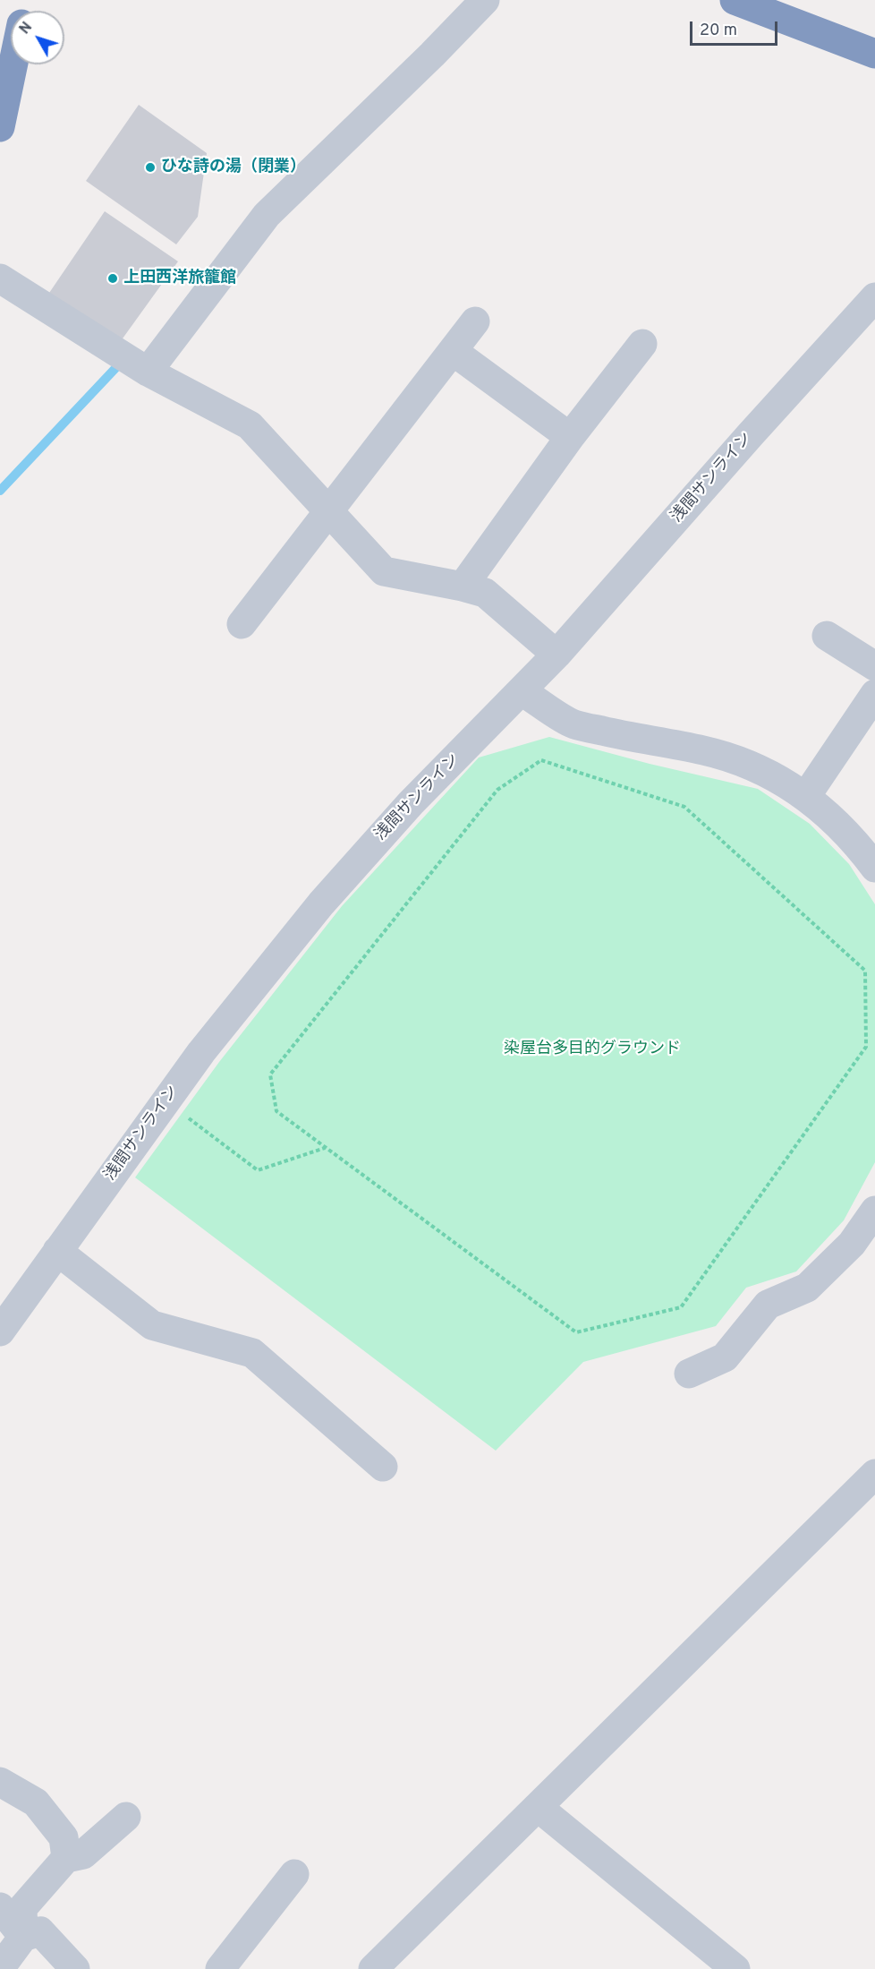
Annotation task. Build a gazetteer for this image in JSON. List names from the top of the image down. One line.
{"streets":{"street":["浅間サンライン"]},"parks":["染屋台多目的グラウンド"],"places":["ひな詩の湯（閉業）","上田西洋旅籠館"],"scale_bar":"20 m","north":"top left"}
